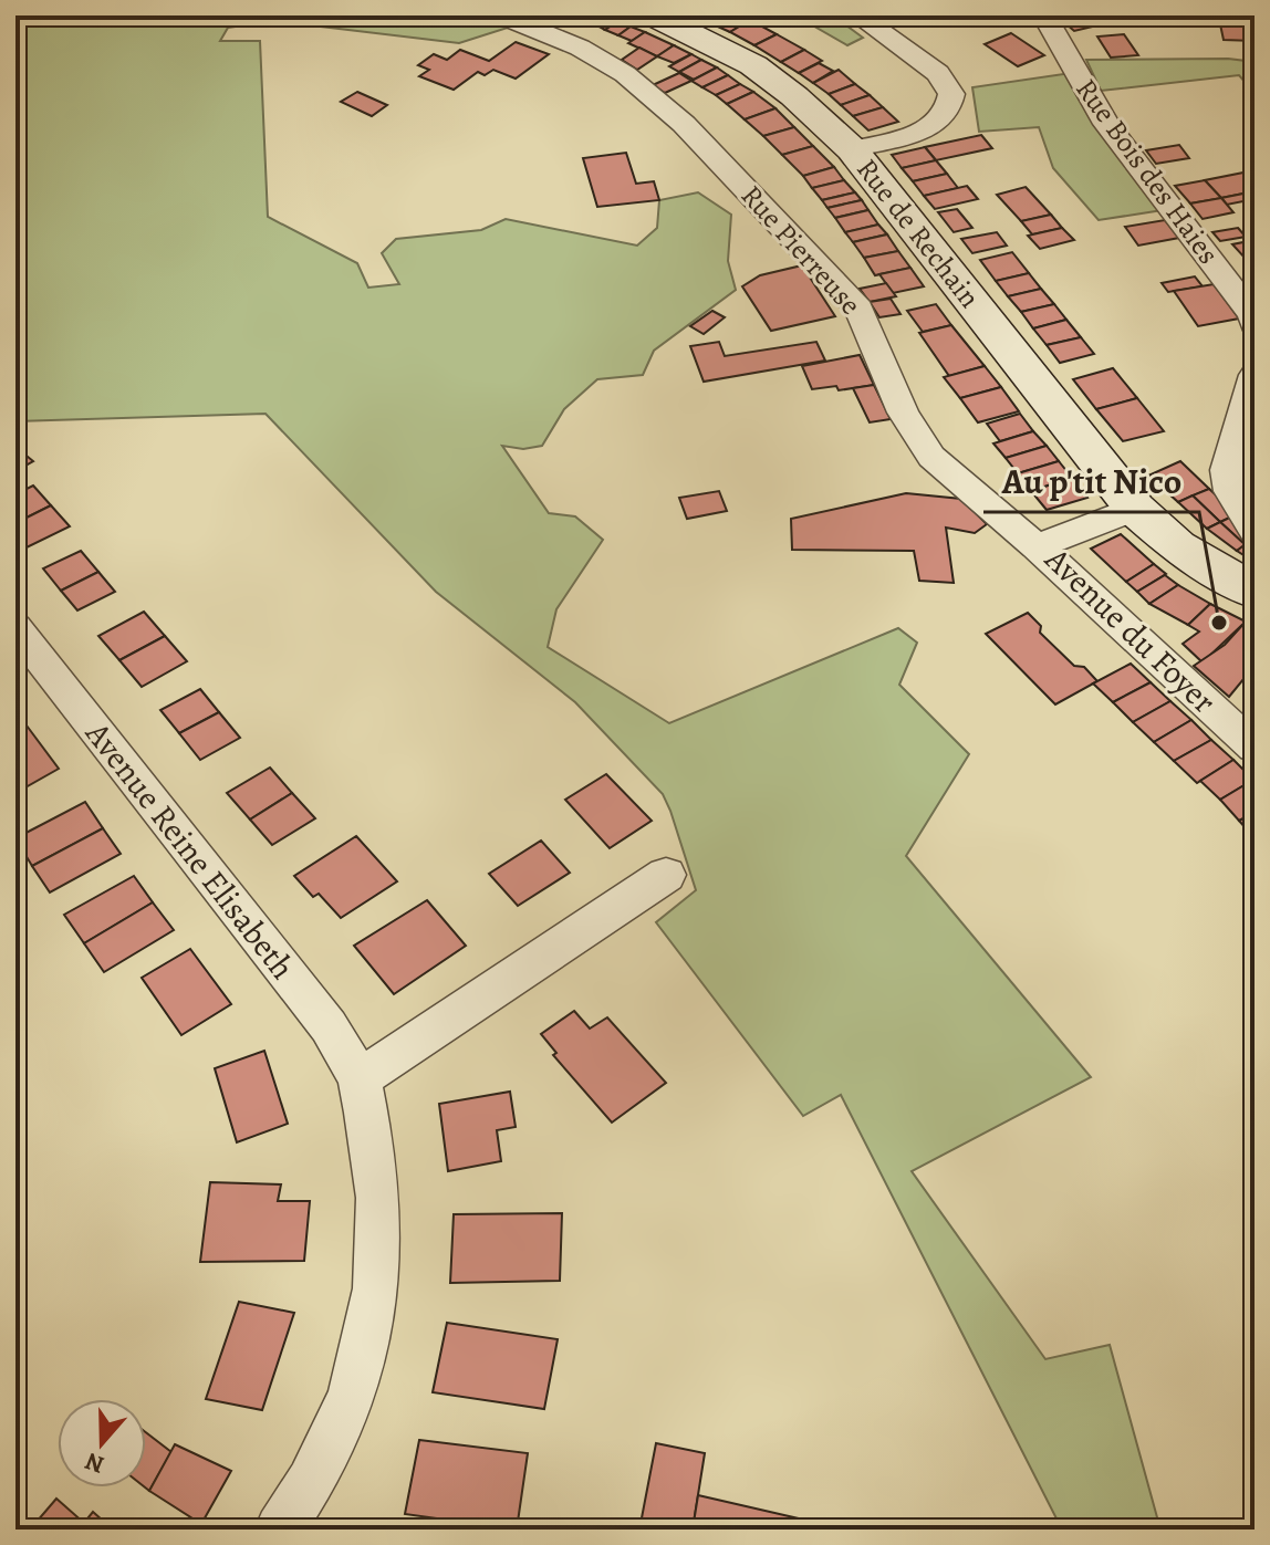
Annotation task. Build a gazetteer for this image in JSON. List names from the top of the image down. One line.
{"streets":{"main road":["Rue de Rechain"],"street":["Rue Bois des Haies","Rue Pierreuse","Avenue du Foyer","Avenue Reine Elisabeth"]},"crossings":[["Rue de Rechain","Avenue du Foyer"],["Rue Pierreuse","Avenue du Foyer"]],"places":["Au p'tit Nico"],"north":"bottom"}
